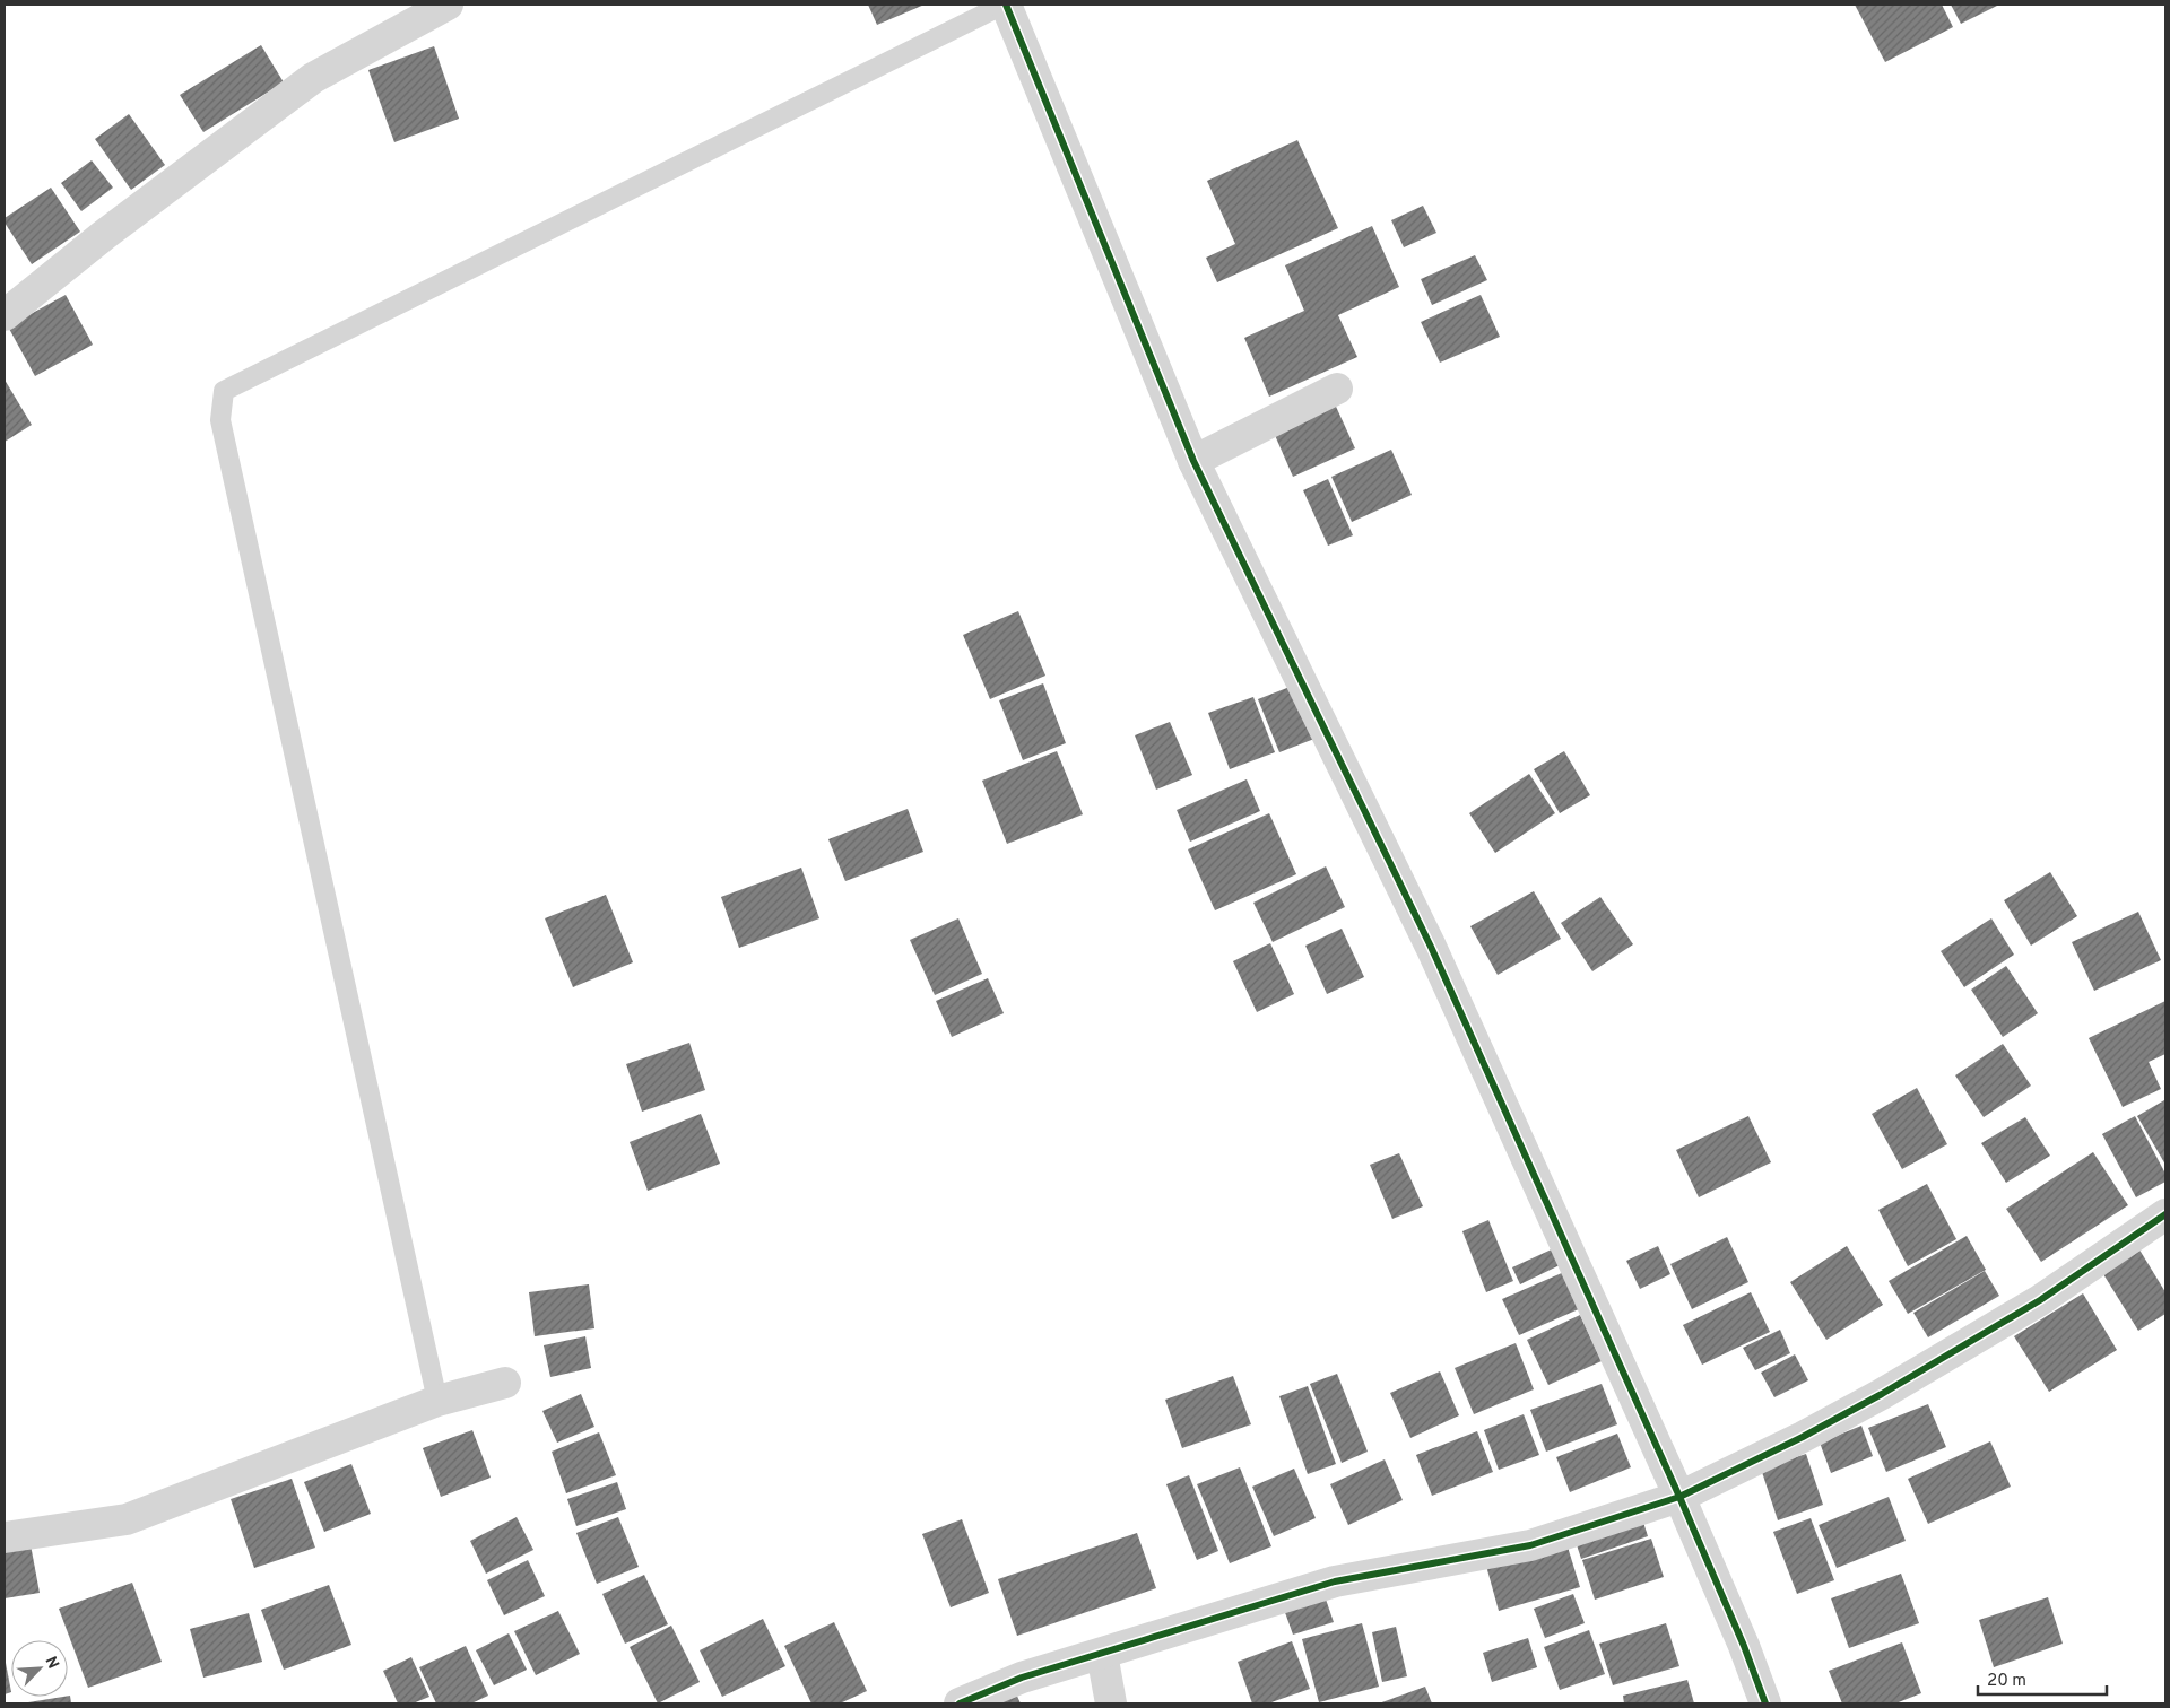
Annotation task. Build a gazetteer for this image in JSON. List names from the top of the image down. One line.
{"scale_bar":"20 m","north":"top right"}
